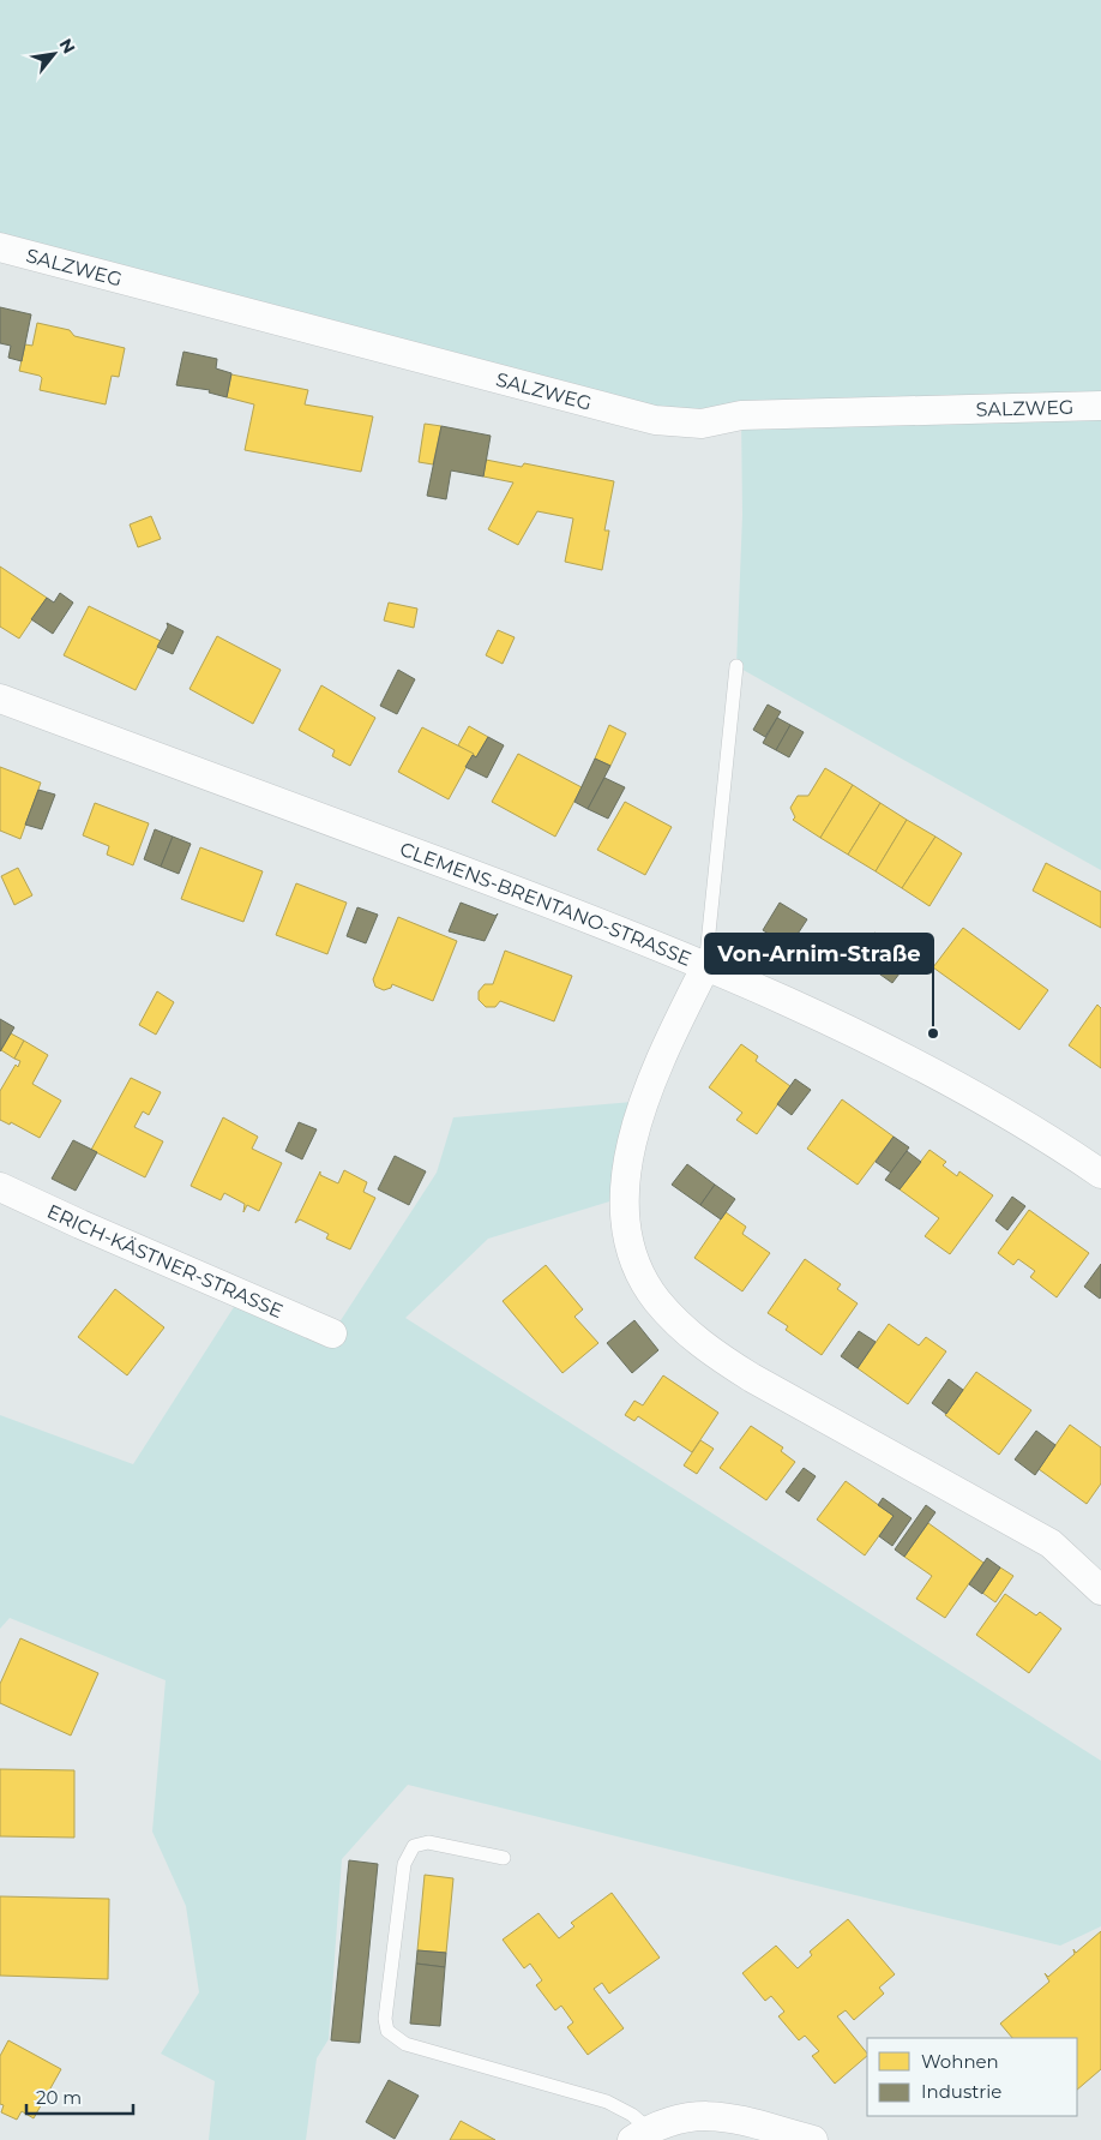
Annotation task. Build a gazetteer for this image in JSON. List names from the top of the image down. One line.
{"streets":{"street":["SALZWEG","CLEMENS-BRENTANO-STRASSE","ERICH-KÄSTNER-STRASSE"]},"places":["Von-Arnim-Straße"],"legend":["Wohnen","Industrie"],"scale_bar":"20 m","north":"top right"}
